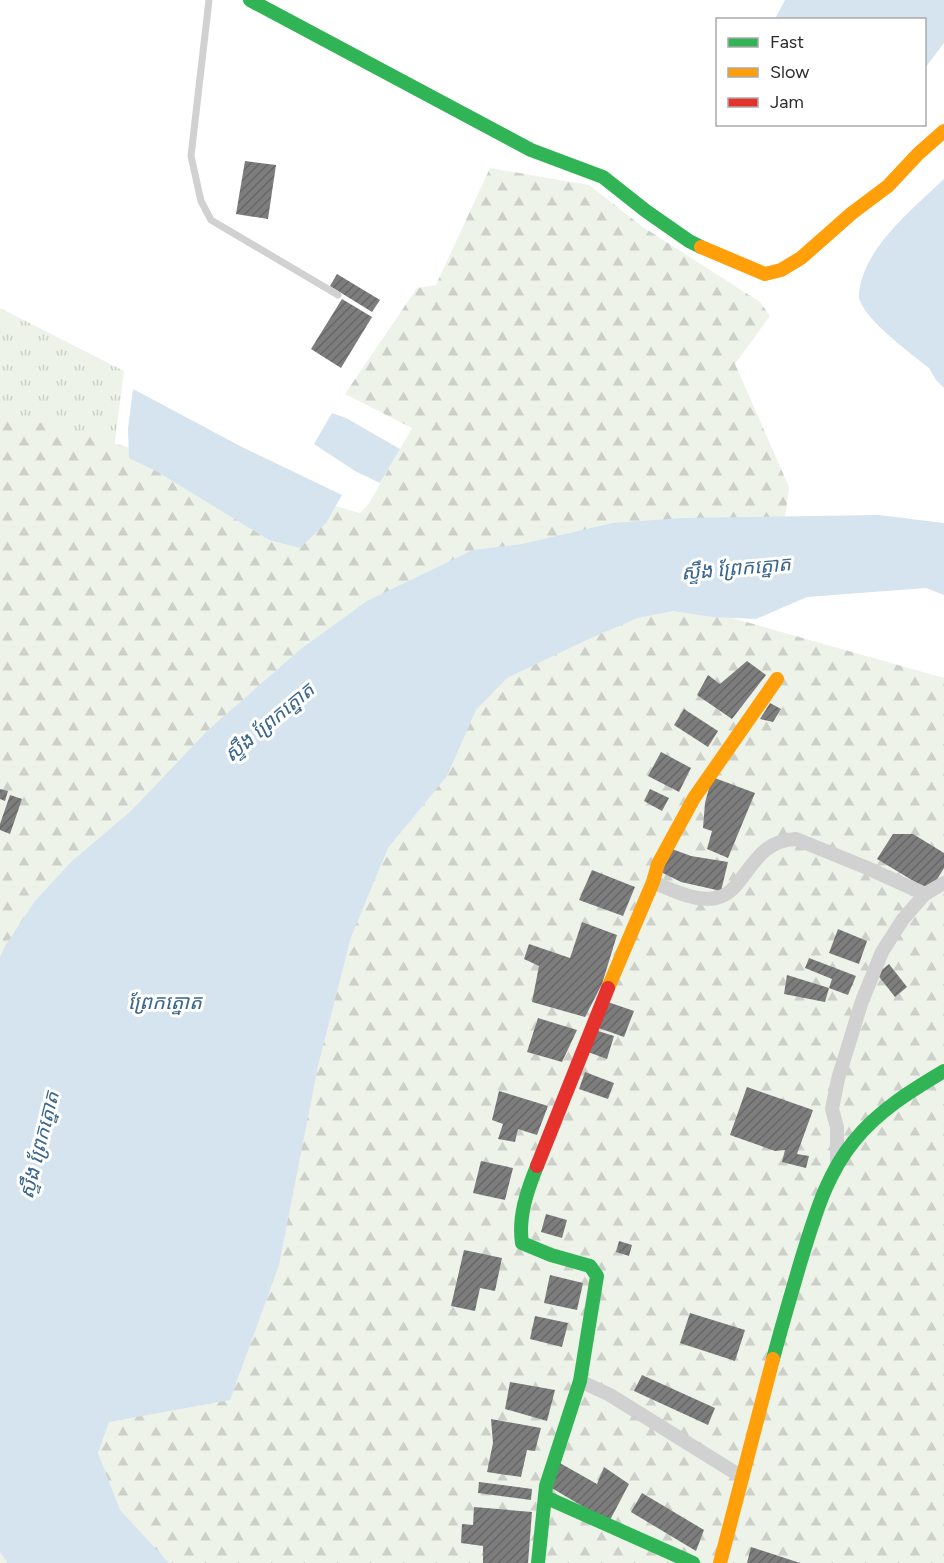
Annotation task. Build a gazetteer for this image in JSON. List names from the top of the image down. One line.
{"water":["ស្ទឹង ព្រែកត្នោត","ព្រែកត្នោត"],"legend":["Fast","Slow","Jam"]}
